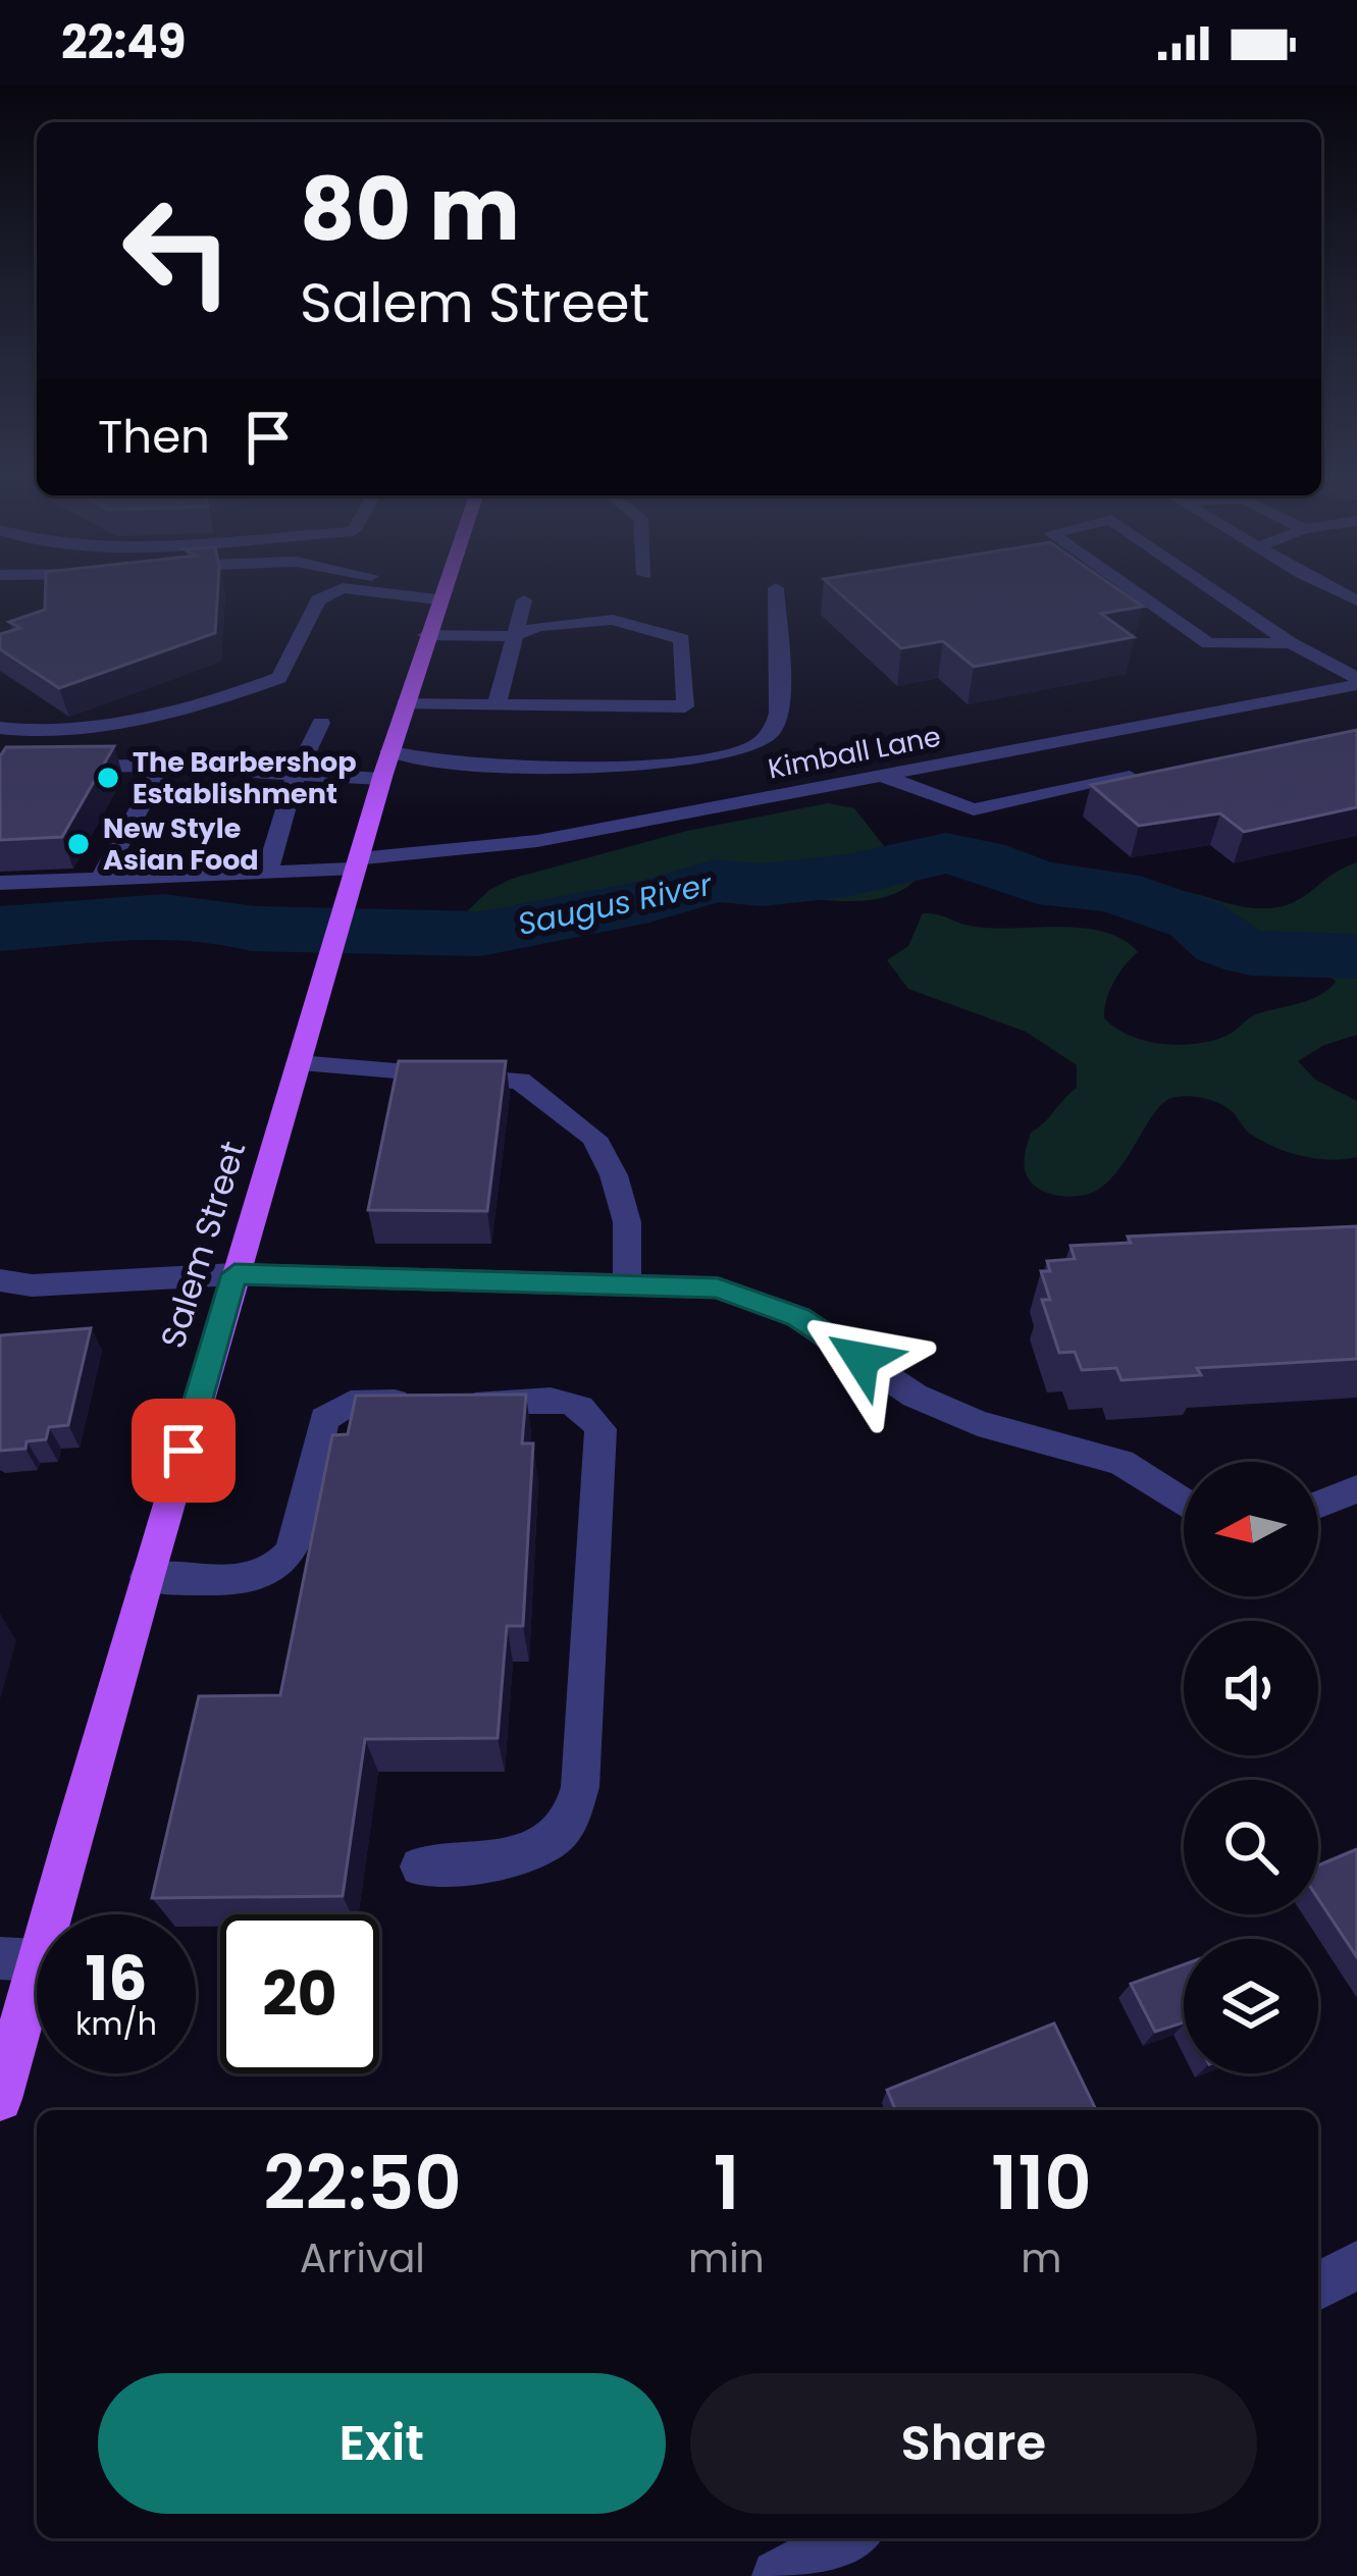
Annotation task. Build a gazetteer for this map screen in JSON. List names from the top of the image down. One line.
{"streets":{"main road":["Salem Street"],"street":["Kimball Lane"]},"crossings":[["Kimball Lane","Salem Street"]],"water":["Saugus River"],"places":["The Barbershop Establishment","New Style Asian Food"],"north":"left","page":{"status":"22:49","turn":["80 m","Salem Street"],"then":"Then","speed":"16 km/h","limit":"20","eta":["22:50","Arrival","1","min","110","m"],"buttons":["Exit","Share"]}}
